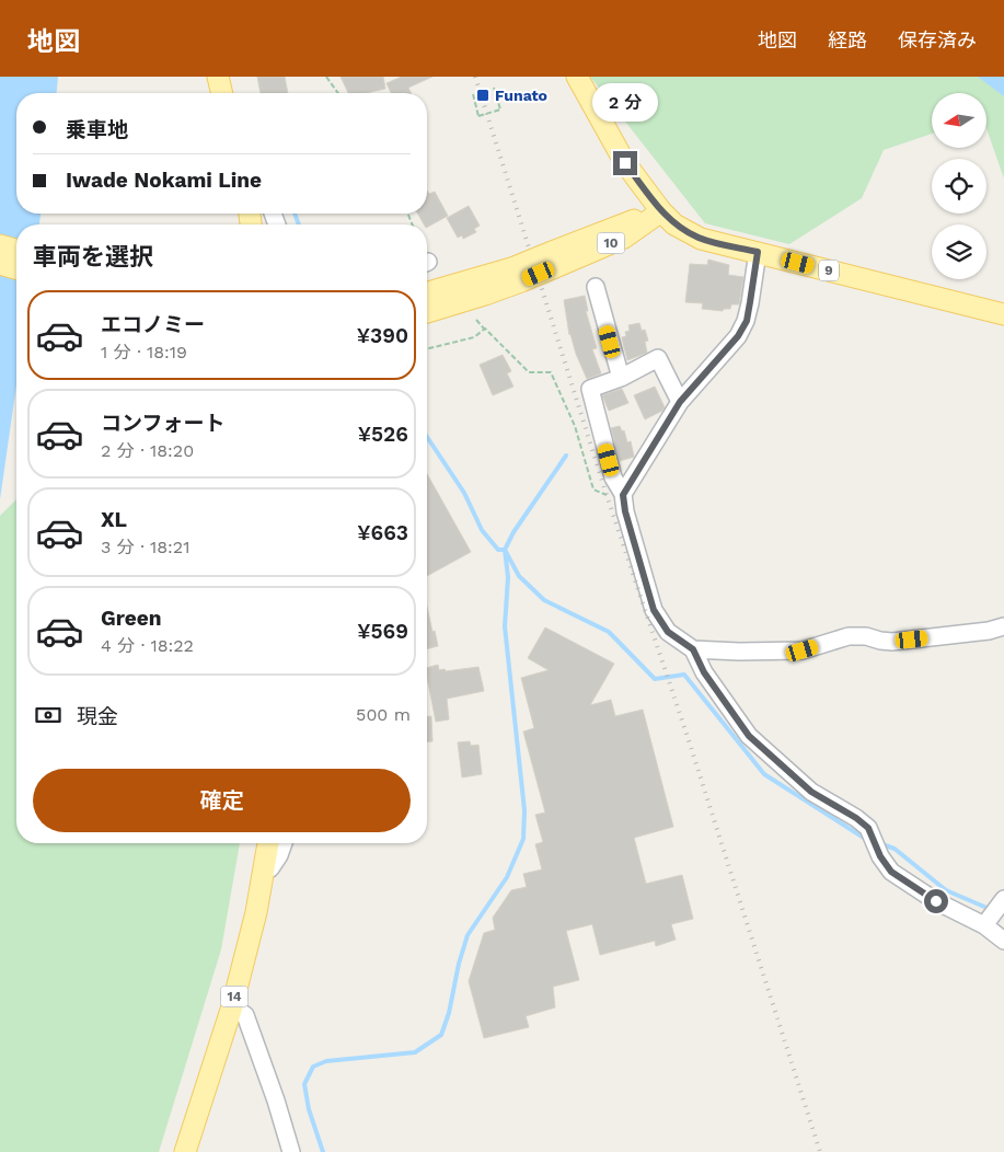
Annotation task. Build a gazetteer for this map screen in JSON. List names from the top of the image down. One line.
{"streets":{"main road":["10","9","14"]},"crossings":[["10","9"]],"places":{"transit":["Funato"]},"north":"left","page":{"header":"地図","nav":["地図","経路","保存済み"],"bubble":"2 分","banner":["乗車地","Iwade Nokami Line"],"heading":"車両を選択","list":[{"name":"エコノミー","note":"1 分 · 18:19","value":"¥390"},{"name":"コンフォート","note":"2 分 · 18:20","value":"¥526"},{"name":"XL","note":"3 分 · 18:21","value":"¥663"},{"name":"Green","note":"4 分 · 18:22","value":"¥569"}],"pay":["現金","500 m"],"buttons":"確定"}}
